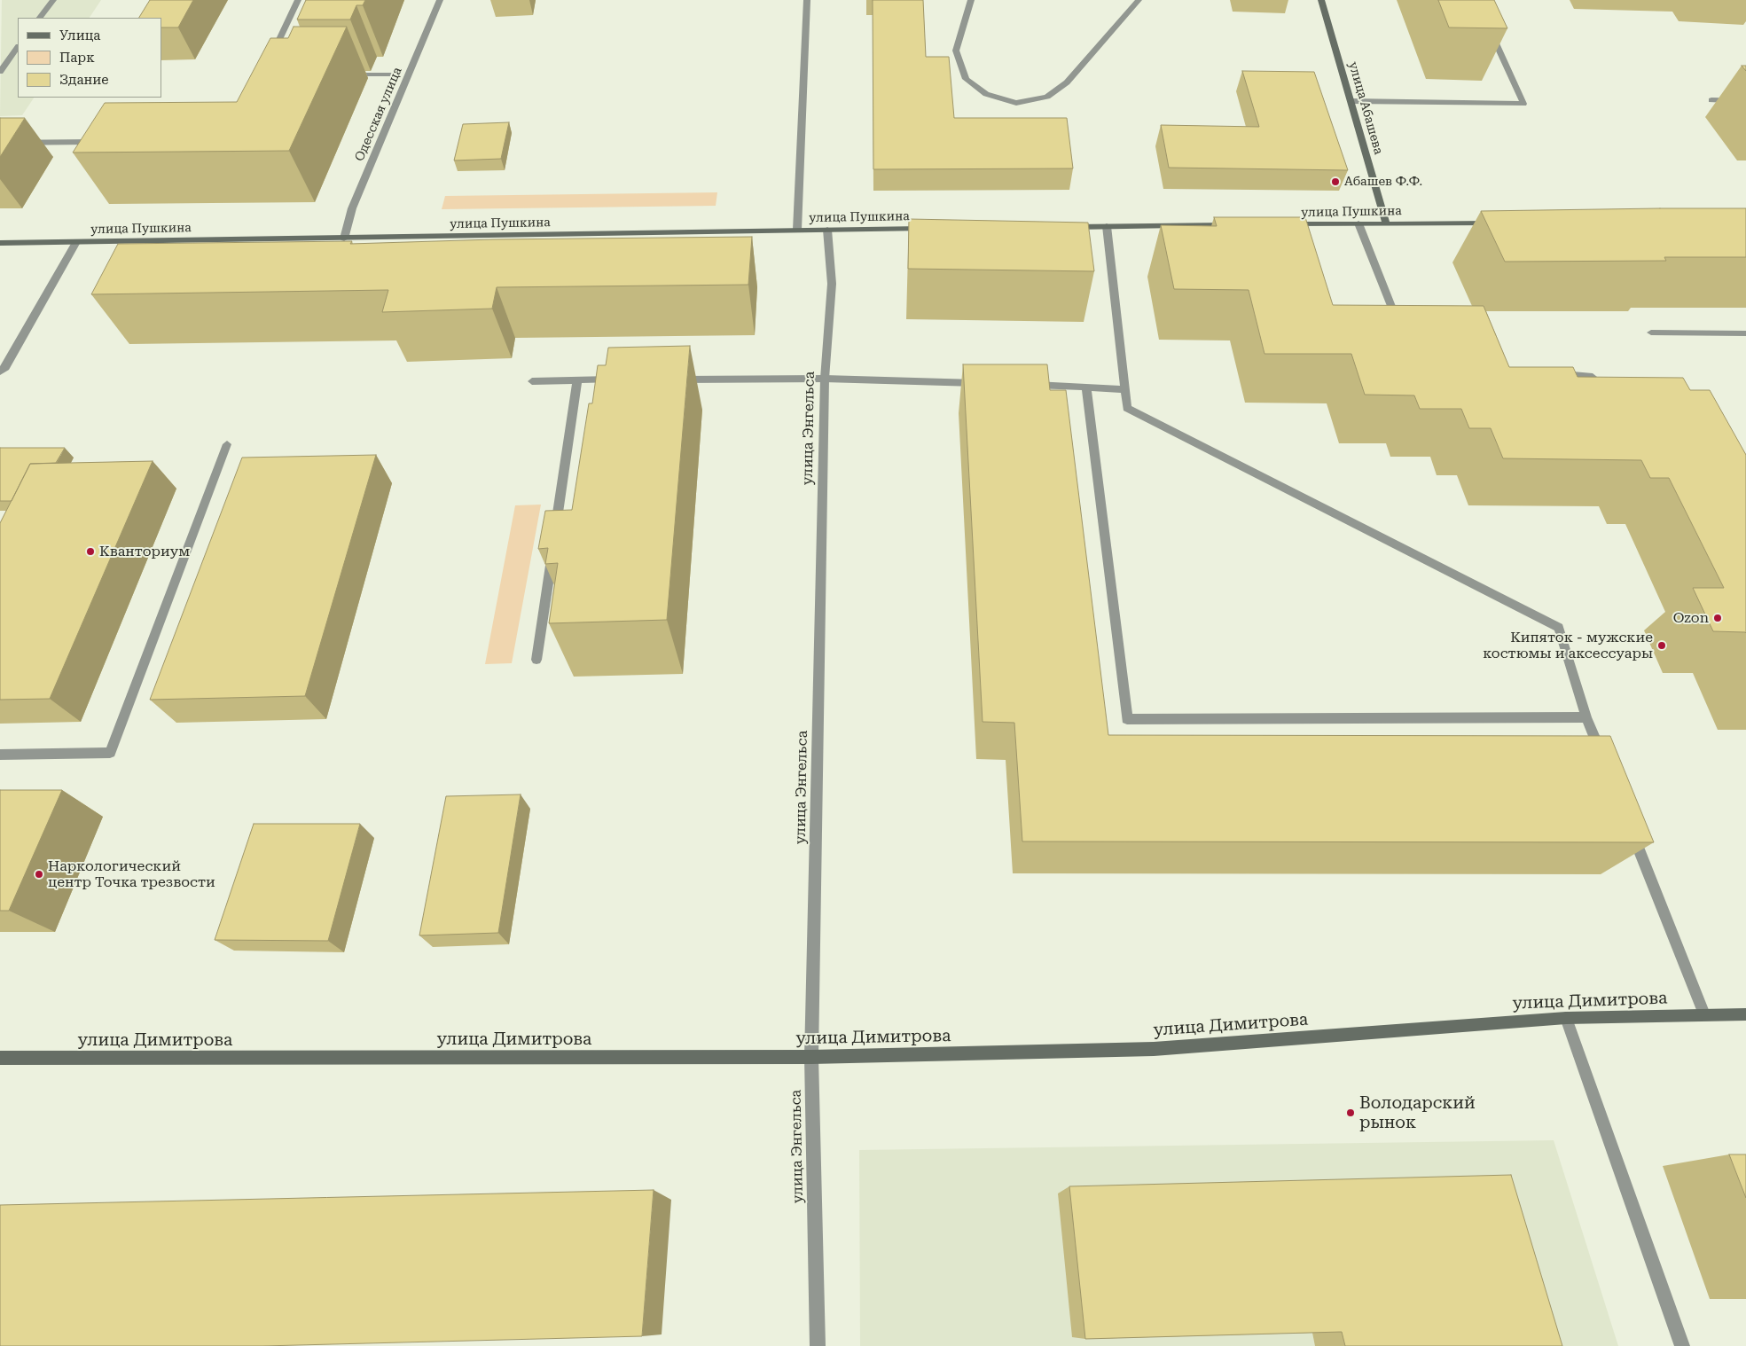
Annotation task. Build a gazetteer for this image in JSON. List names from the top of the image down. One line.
{"streets":{"main road":["улица Абашева","улица Пушкина","улица Димитрова"],"street":["Одесская улица","улица Энгельса"]},"crossings":[["улица Абашева","улица Пушкина"],["Одесская улица","улица Пушкина"],["улица Пушкина","улица Энгельса"],["улица Энгельса","улица Димитрова"]],"places":["Абашев Ф.Ф.","Кванториум","Ozon","Кипяток - мужские костюмы и аксессуары","Наркологический центр Точка трезвости","Володарский рынок"],"legend":["Улица","Парк","Здание"]}
